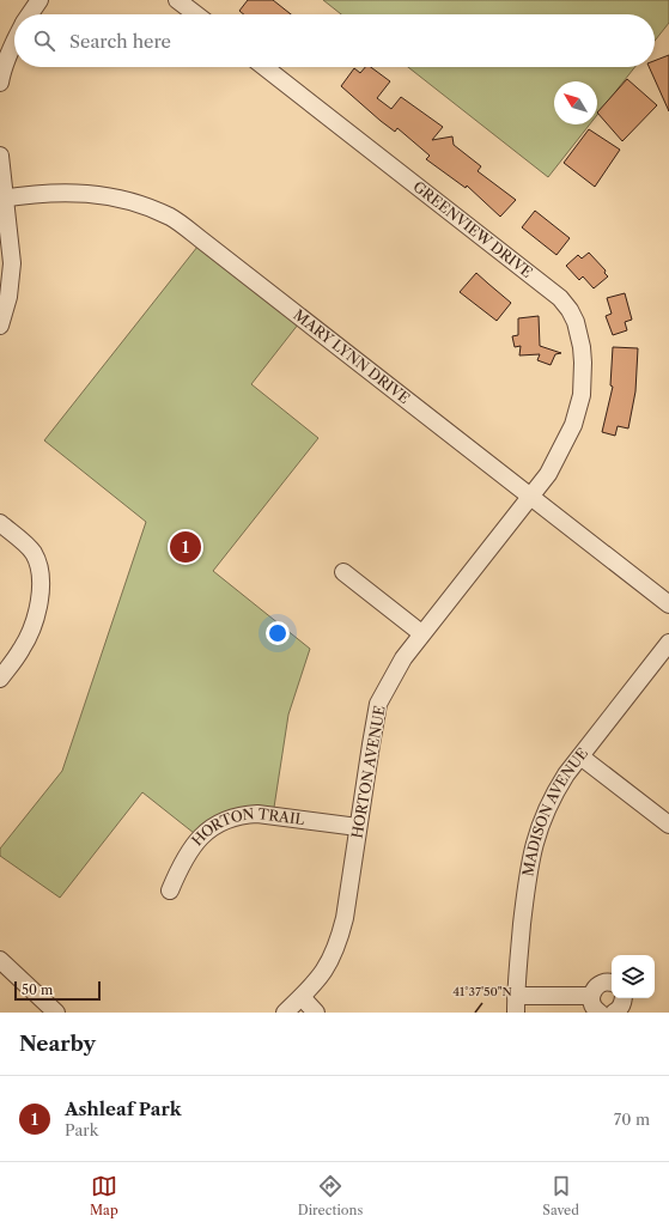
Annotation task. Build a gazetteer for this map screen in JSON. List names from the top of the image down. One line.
{"streets":{"street":["GREENVIEW DRIVE","MARY LYNN DRIVE","HORTON AVENUE","MADISON AVENUE","HORTON TRAIL"]},"crossings":[["GREENVIEW DRIVE","HORTON AVENUE"],["MARY LYNN DRIVE","HORTON AVENUE"],["HORTON AVENUE","HORTON TRAIL"]],"scale_bar":"50 m","north":"top left","page":{"search":"Search here","pins":"1","scale":"50 m","heading":"Nearby","list":[{"mark":"1","name":"Ashleaf Park","note":"Park","value":"70 m"}],"nav":["Map","Directions","Saved"]},"coordinates":["41°37'50\"N"]}
